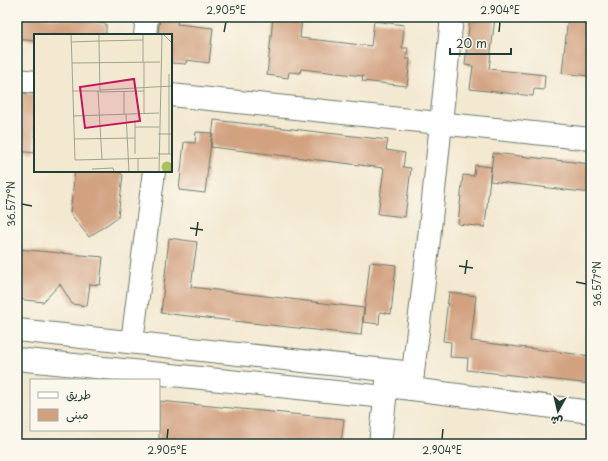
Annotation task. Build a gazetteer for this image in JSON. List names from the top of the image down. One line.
{"legend":["طريق","مبنى"],"scale_bar":"20 m","north":"bottom","coordinates":["2.905°E","2.904°E","36.577°N"]}
